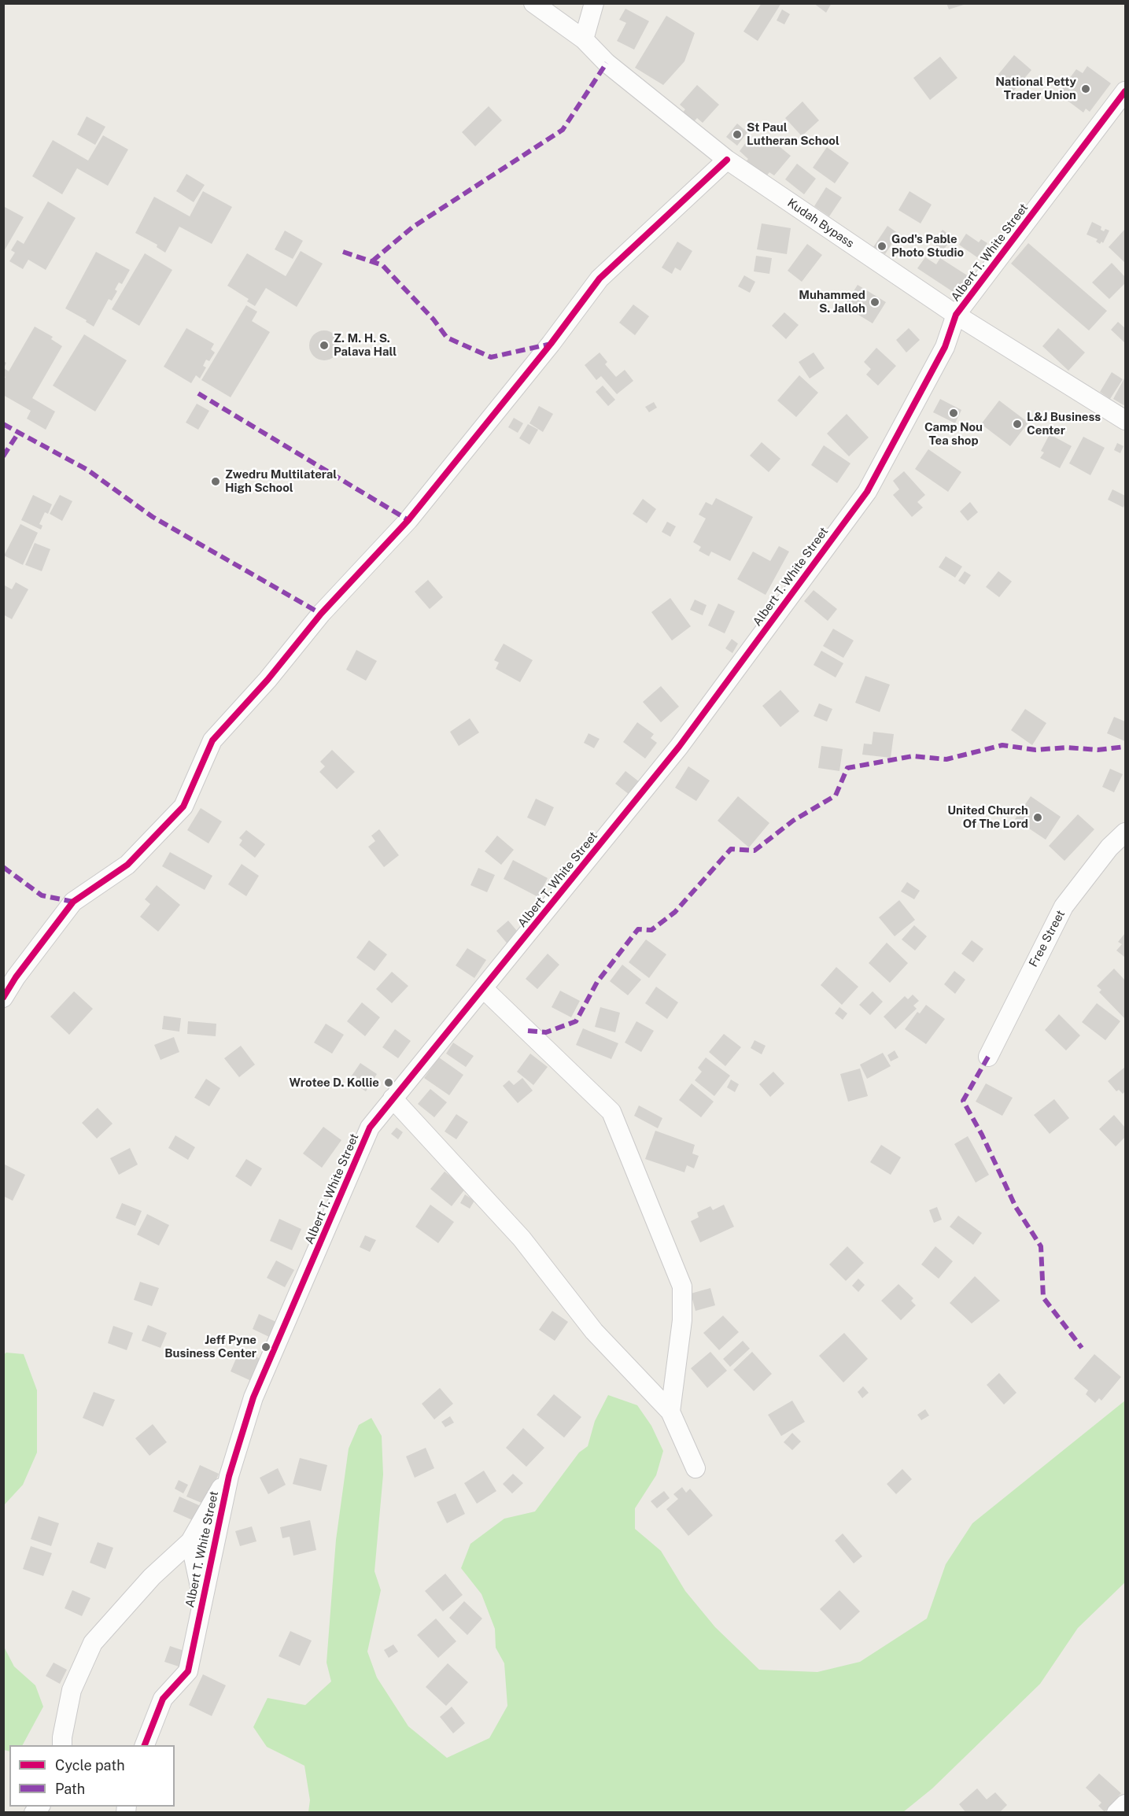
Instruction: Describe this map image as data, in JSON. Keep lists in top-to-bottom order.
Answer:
{
  "streets": {
    "street": ["Kudah Bypass", "Albert T. White Street", "Free Street"]
  },
  "crossings": [
    ["Kudah Bypass", "Albert T. White Street"]
  ],
  "places": [
    "National Petty Trader Union",
    "St Paul Lutheran School",
    "God's Pable Photo Studio",
    "Muhammed S. Jalloh",
    "Z. M. H. S. Palava Hall",
    "Camp Nou Tea shop",
    "L&J Business Center",
    "Zwedru Multilateral High School",
    "United Church Of The Lord",
    "Wrotee D. Kollie",
    "Jeff Pyne Business Center"
  ],
  "legend": ["Cycle path", "Path"]
}
